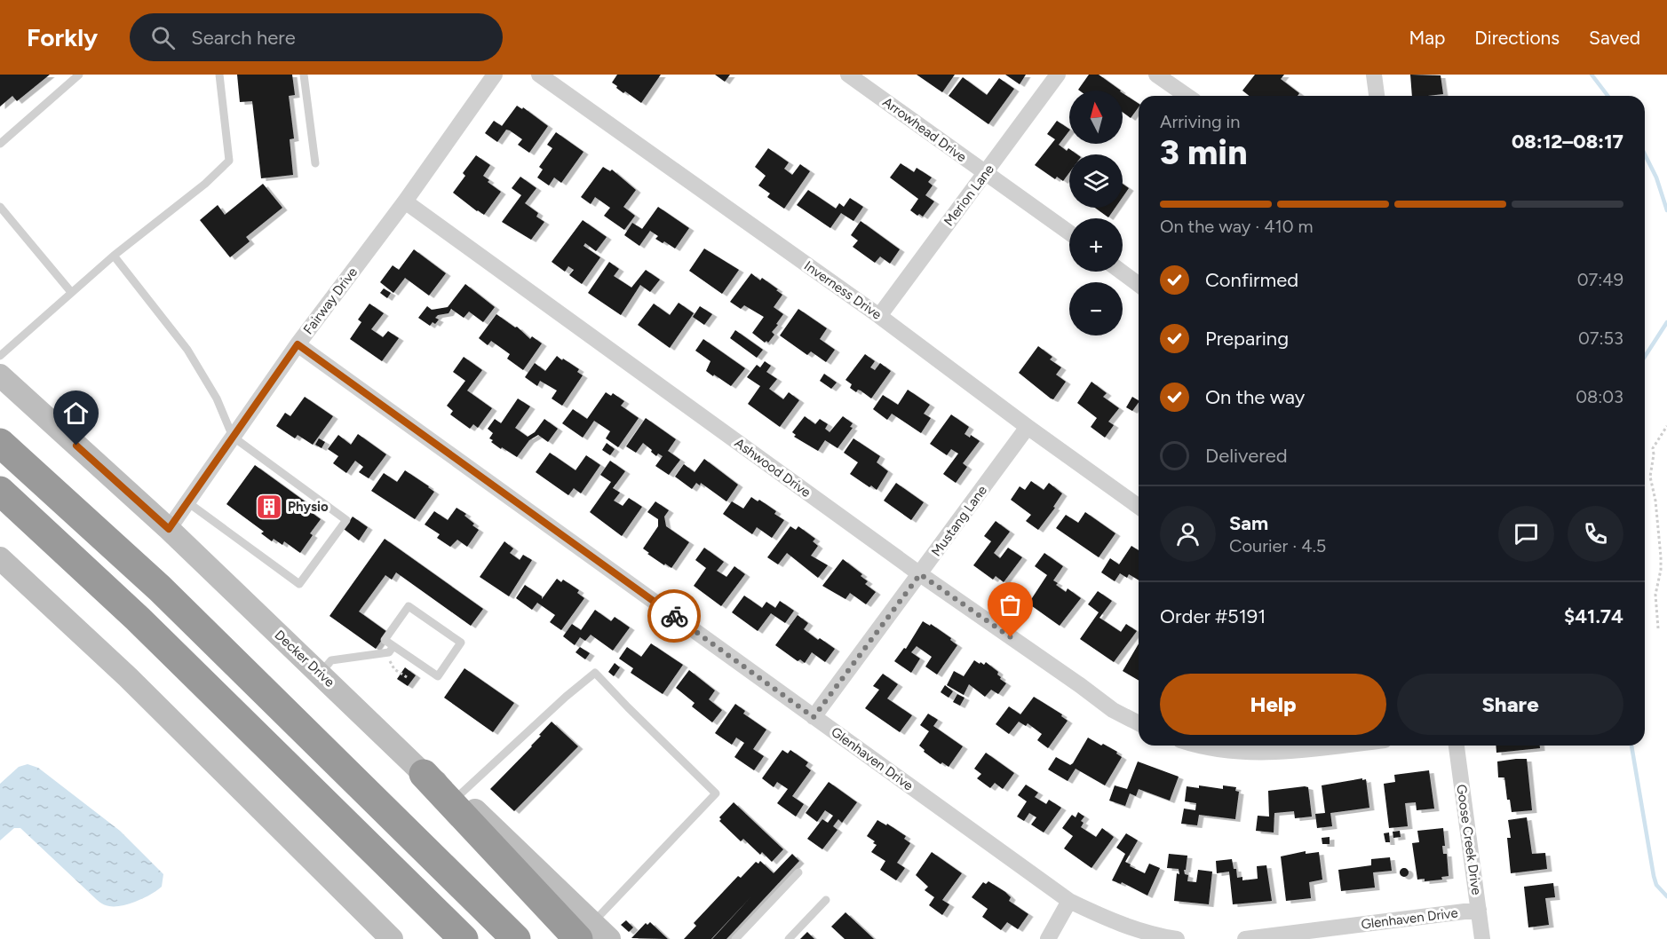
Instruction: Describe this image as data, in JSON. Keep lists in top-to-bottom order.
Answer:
{
  "streets": {
    "main road": ["Decker Drive"],
    "street": [
      "Arrowhead Drive",
      "Merion Lane",
      "Inverness Drive",
      "Fairway Drive",
      "Ashwood Drive",
      "Mustang Lane",
      "Glenhaven Drive",
      "Goose Creek Drive"
    ]
  },
  "crossings": [
    ["Arrowhead Drive", "Merion Lane"],
    ["Merion Lane", "Inverness Drive"],
    ["Inverness Drive", "Mustang Lane"],
    ["Fairway Drive", "Ashwood Drive"],
    ["Fairway Drive", "Decker Drive"],
    ["Fairway Drive", "Glenhaven Drive"],
    ["Ashwood Drive", "Mustang Lane"],
    ["Mustang Lane", "Glenhaven Drive"],
    ["Glenhaven Drive", "Goose Creek Drive"]
  ],
  "places": {
    "building": ["Physio"]
  },
  "north": "top",
  "page": {
    "header": "Forkly",
    "search": "Search here",
    "nav": ["Map", "Directions", "Saved"],
    "map_buttons": ["+", "−"],
    "heading": ["3 min", "Arriving in", "08:12–08:17"],
    "panel": [
      "Sam",
      "Courier · 4.5",
      "Order #5191",
      "$41.74"
    ],
    "bar": "On the way · 410 m",
    "list": [
      ["Confirmed", "07:49"],
      ["Preparing", "07:53"],
      ["On the way", "08:03"],
      "Delivered"
    ],
    "buttons": ["Help", "Share"]
  }
}
